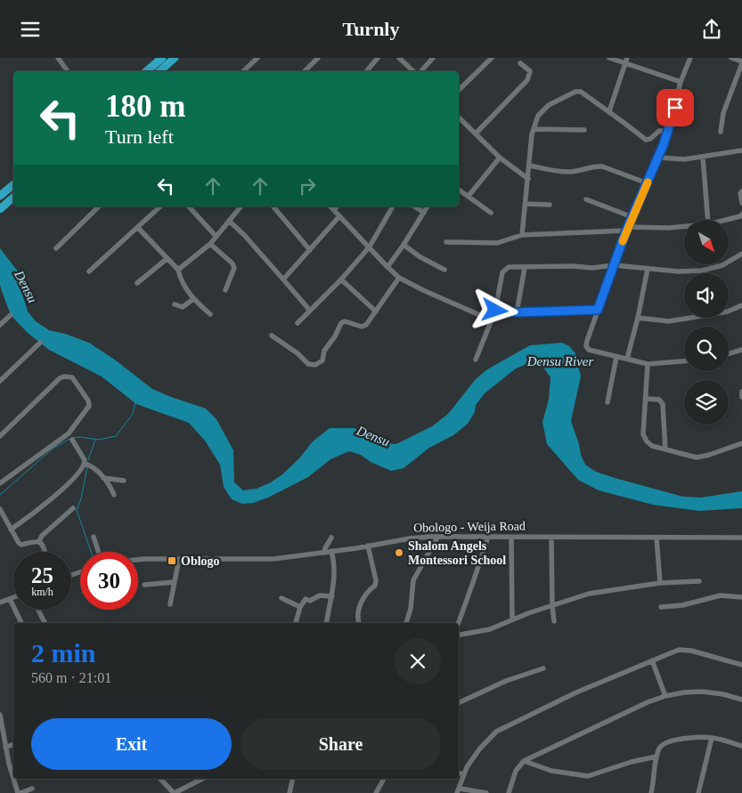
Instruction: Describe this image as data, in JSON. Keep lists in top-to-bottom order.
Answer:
{
  "streets": {
    "street": ["Obologo - Weija Road"]
  },
  "water": ["Densu", "Densu River"],
  "places": {
    "other": ["Shalom Angels Montessori School"],
    "transit": ["Oblogo"]
  },
  "north": "bottom right",
  "page": {
    "header": "Turnly",
    "turn": ["180 m", "Turn left"],
    "speed": "25 km/h",
    "limit": "30",
    "heading": ["2 min", "560 m · 21:01"],
    "buttons": ["Exit", "Share"]
  }
}
